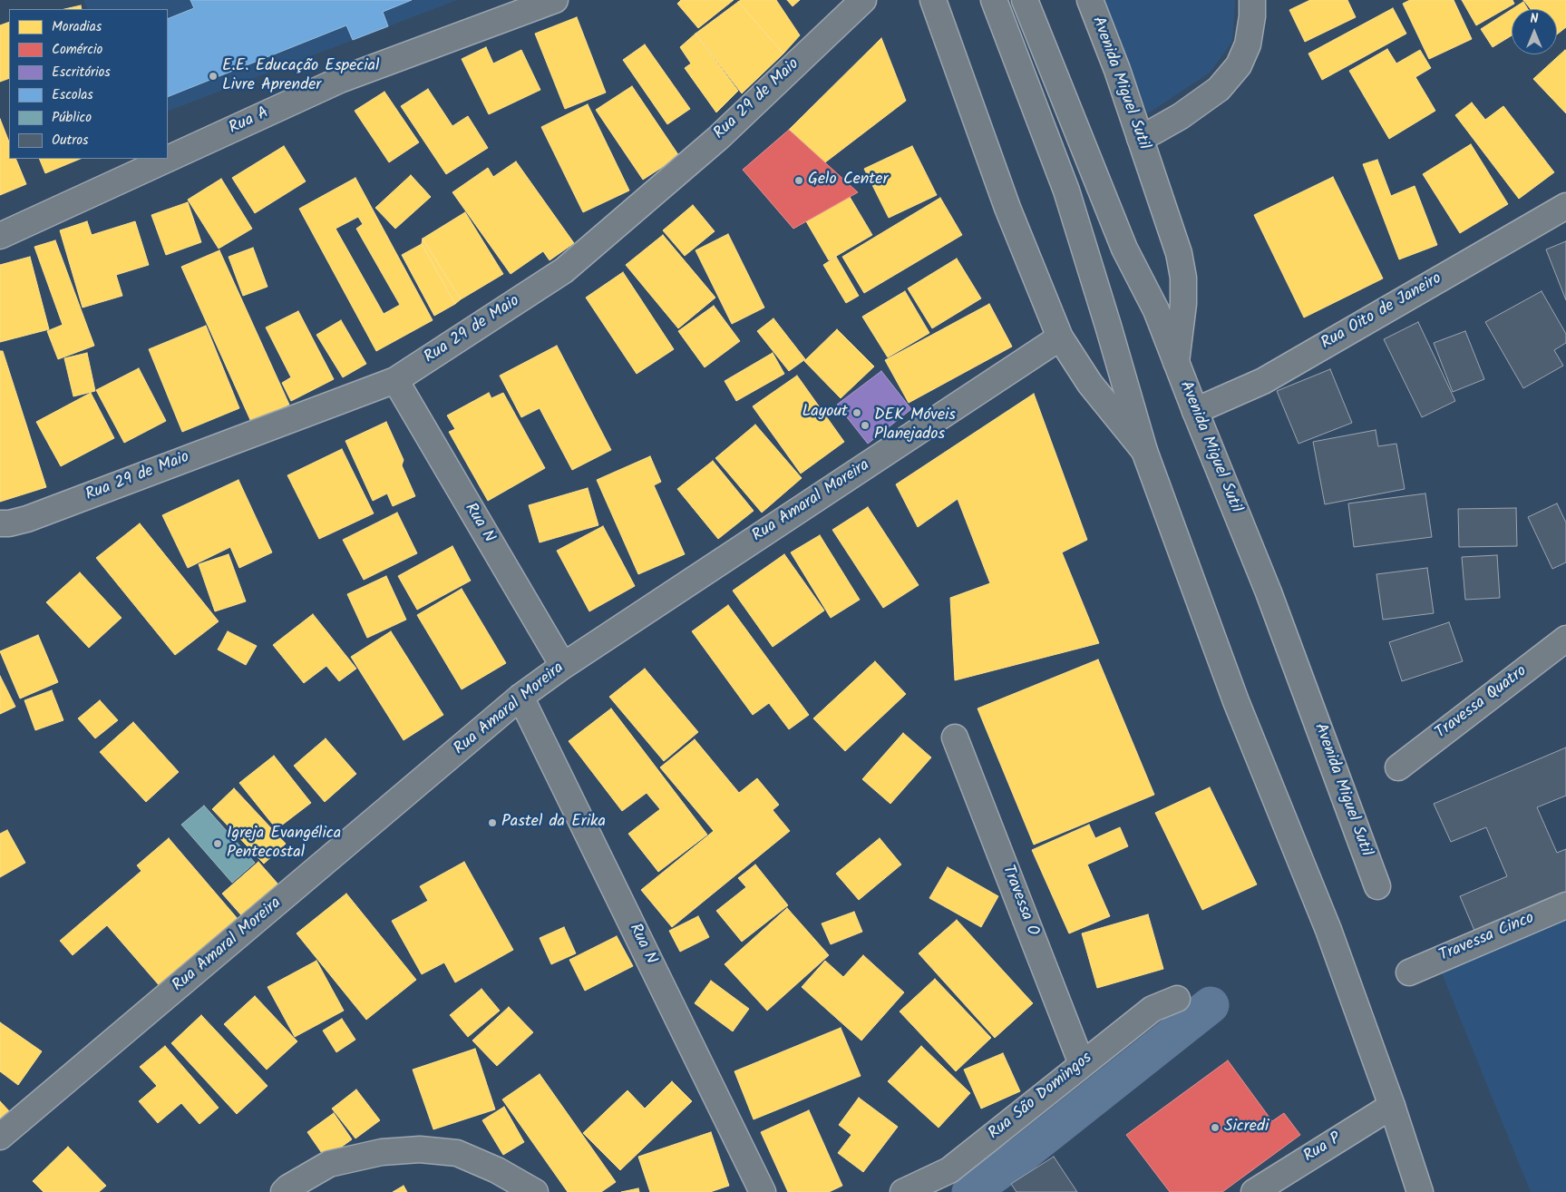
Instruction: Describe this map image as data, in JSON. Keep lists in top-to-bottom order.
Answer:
{
  "streets": {
    "main road": [
      "Avenida Miguel Sutil",
      "Rua 29 de Maio",
      "Rua A",
      "Rua Oito de Janeiro",
      "Rua Amaral Moreira",
      "Rua N",
      "Travessa Quatro",
      "Travessa O",
      "Travessa Cinco",
      "Rua São Domingos",
      "Rua P"
    ]
  },
  "crossings": [
    ["Avenida Miguel Sutil", "Rua Oito de Janeiro"],
    ["Rua 29 de Maio", "Rua N"],
    ["Rua Amaral Moreira", "Rua N"],
    ["Travessa O", "Rua São Domingos"]
  ],
  "places": [
    "E.E. Educação Especial Livre Aprender",
    "Gelo Center",
    "Layout",
    "DEK Móveis Planejados",
    "Pastel da Erika",
    "Igreja Evangélica Pentecostal",
    "Sicredi"
  ],
  "legend": [
    "Moradias",
    "Comércio",
    "Escritórios",
    "Escolas",
    "Público",
    "Outros"
  ],
  "north": "top"
}
